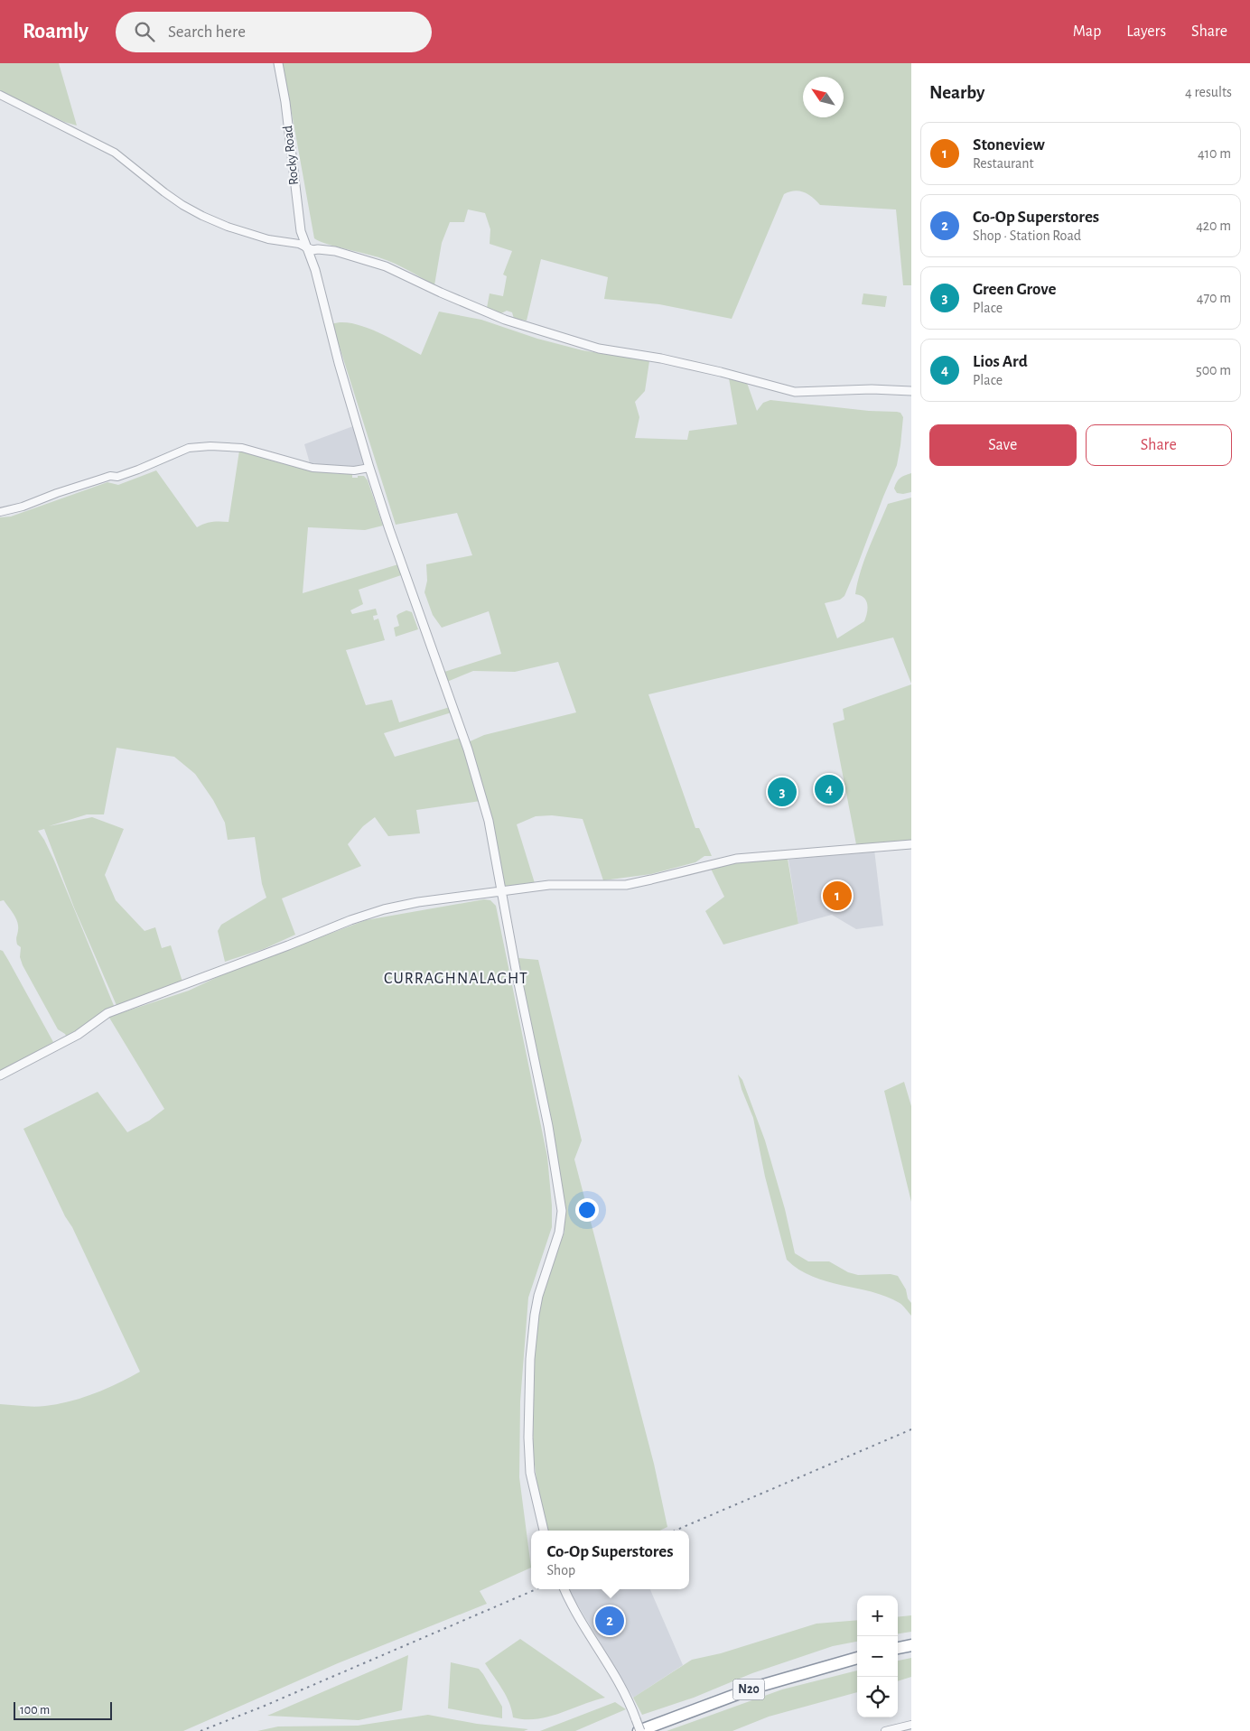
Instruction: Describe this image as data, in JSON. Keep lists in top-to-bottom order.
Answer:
{
  "streets": {
    "highway": ["N20"],
    "street": ["Rocky Road"]
  },
  "districts": ["CURRAGHNALAGHT"],
  "scale_bar": "100 m",
  "north": "top left",
  "page": {
    "header": "Roamly",
    "search": "Search here",
    "nav": ["Map", "Layers", "Share"],
    "heading": ["Nearby", "4 results"],
    "list": [
      {
        "mark": "1",
        "name": "Stoneview",
        "note": "Restaurant",
        "value": "410 m"
      },
      {
        "mark": "2",
        "name": "Co-Op Superstores",
        "note": "Shop · Station Road",
        "value": "420 m"
      },
      {
        "mark": "3",
        "name": "Green Grove",
        "note": "Place",
        "value": "470 m"
      },
      {
        "mark": "4",
        "name": "Lios Ard",
        "note": "Place",
        "value": "500 m"
      }
    ],
    "buttons": ["Save", "Share"],
    "pins": [
      "4",
      "3",
      "1",
      "2"
    ],
    "popup": ["Co-Op Superstores", "Shop"],
    "map_buttons": ["+", "−"],
    "scale": "100 m"
  }
}
